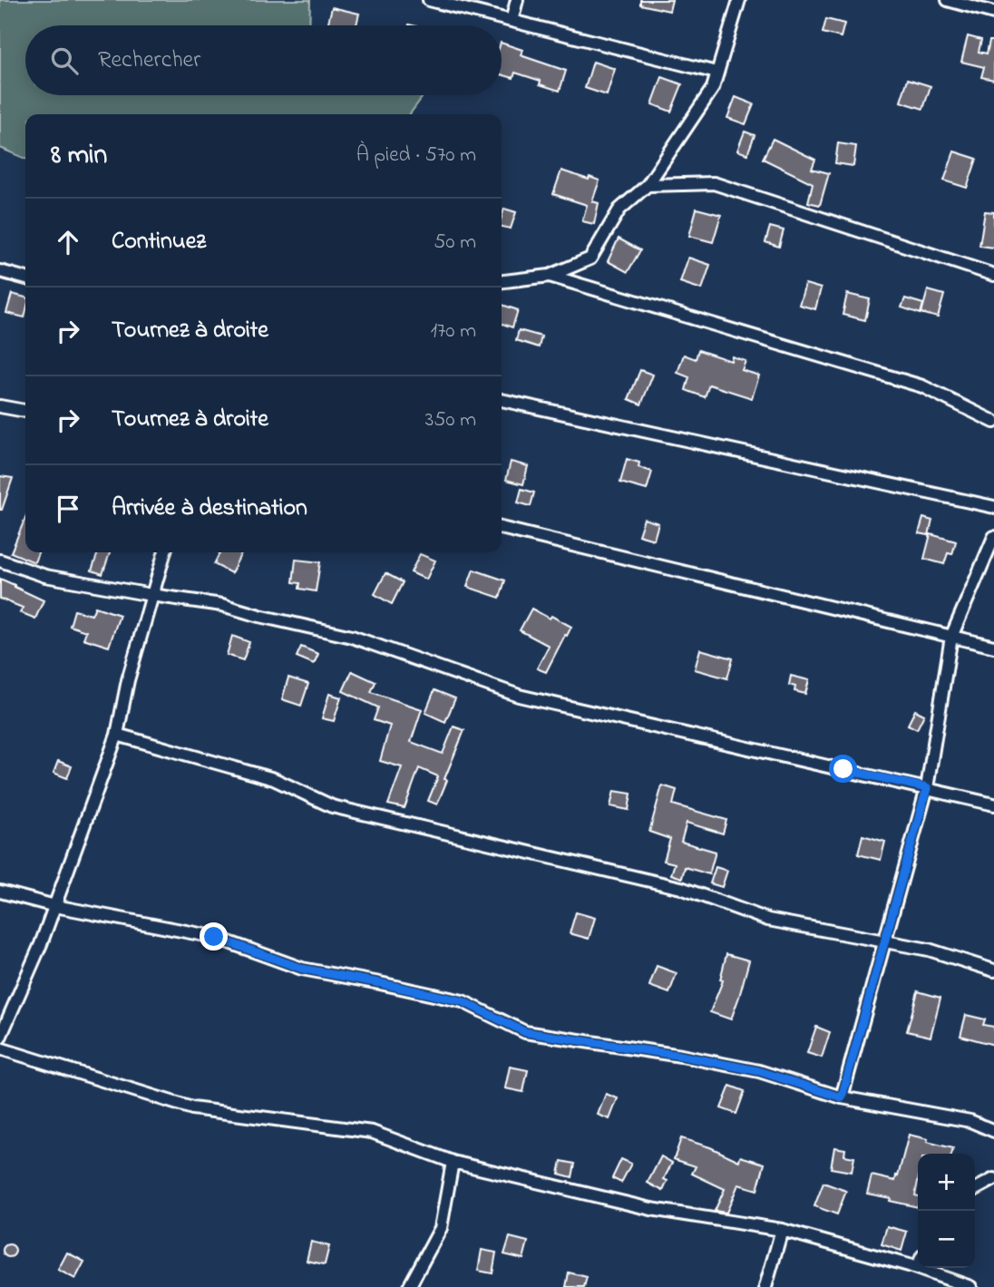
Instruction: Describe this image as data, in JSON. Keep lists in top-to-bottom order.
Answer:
{
  "page": {
    "search": "Rechercher",
    "heading": ["8 min", "À pied · 570 m"],
    "list": [
      ["Continuez", "50 m"],
      ["Tournez à droite", "170 m"],
      ["Tournez à droite", "350 m"],
      "Arrivée à destination"
    ],
    "map_buttons": ["+", "−"]
  }
}
